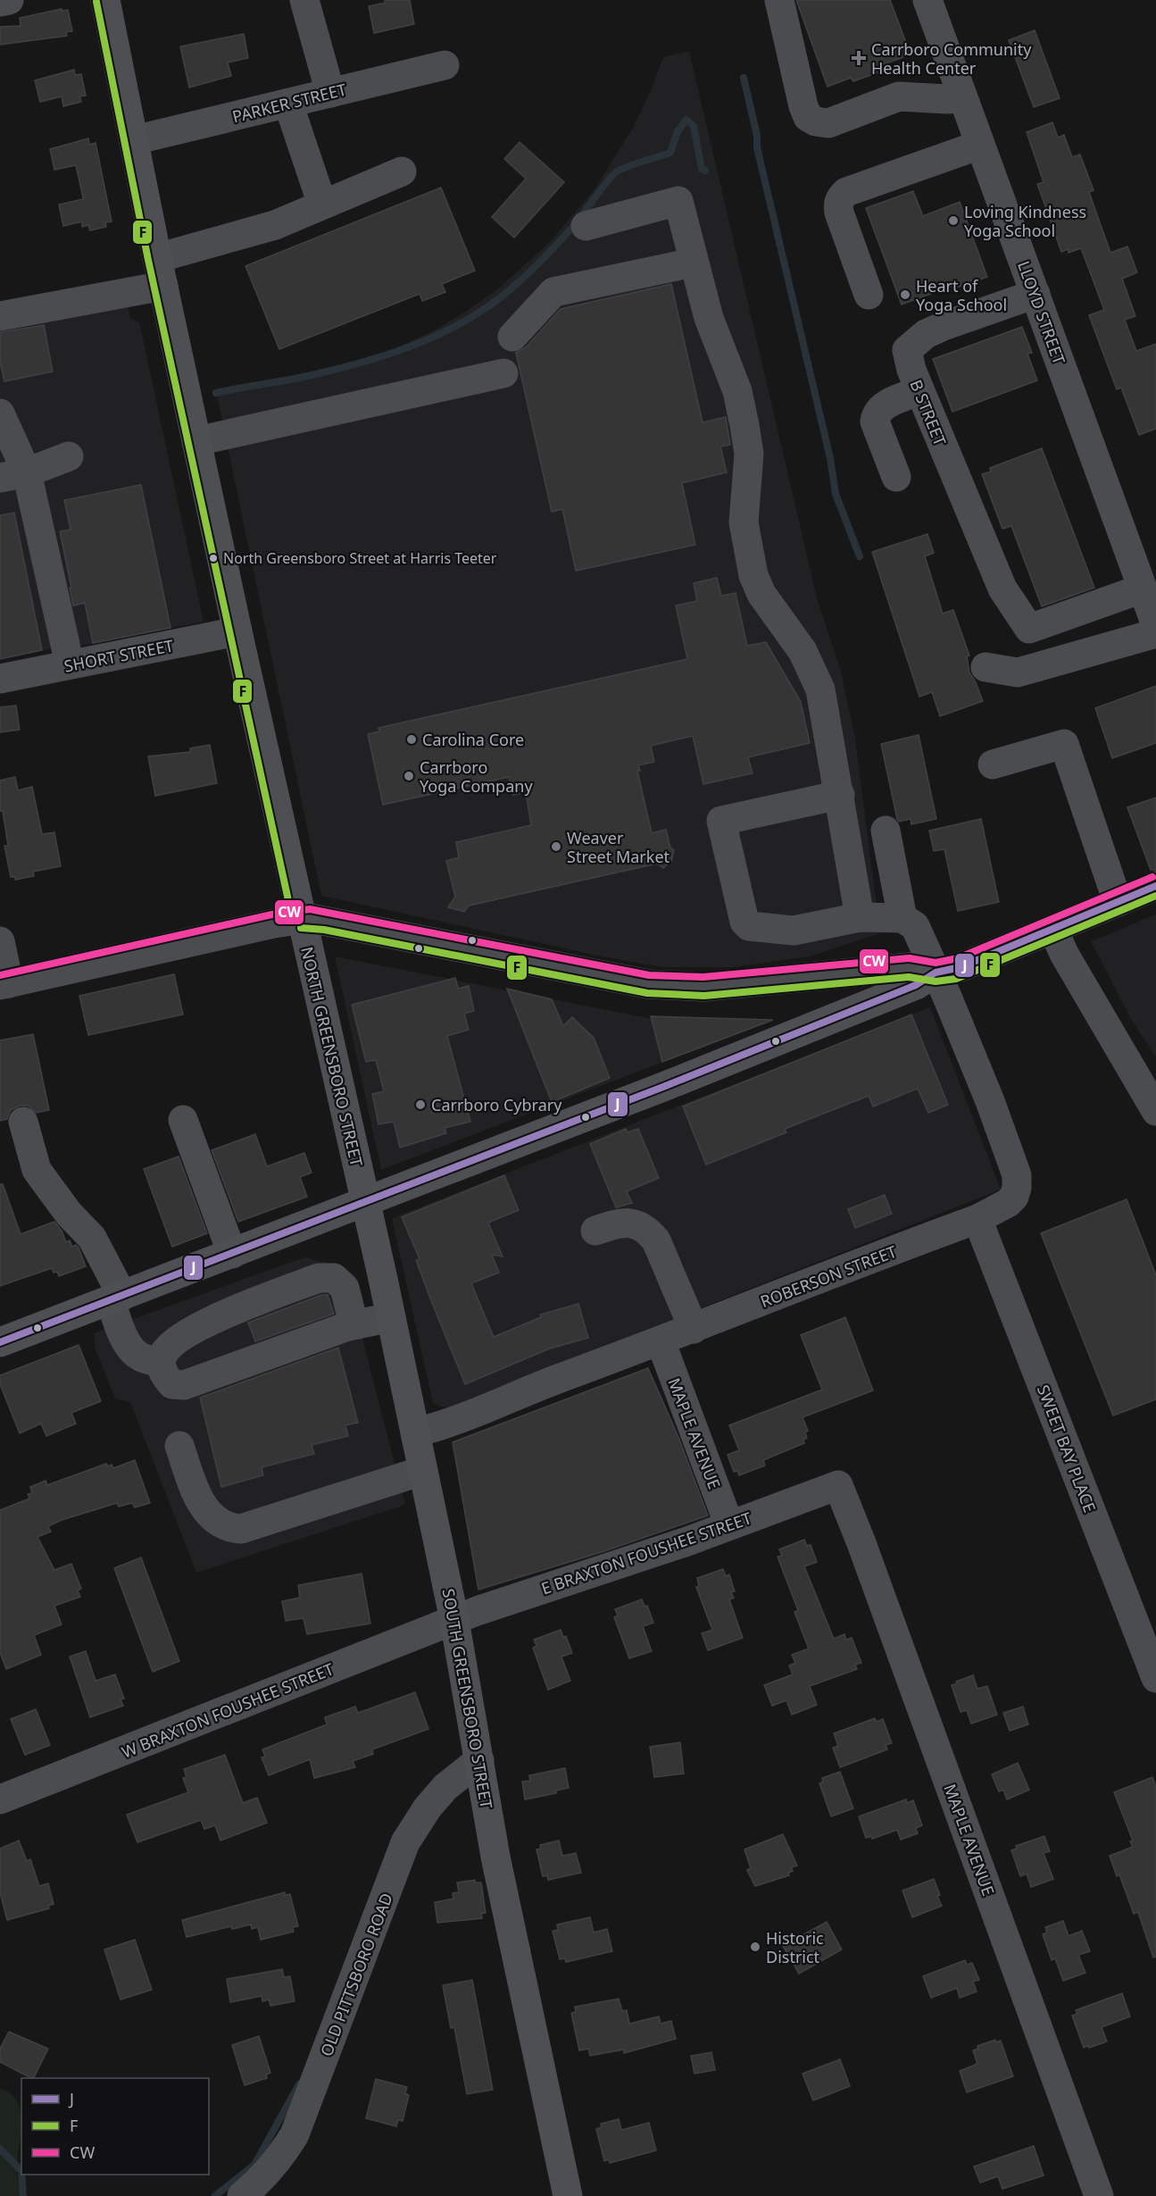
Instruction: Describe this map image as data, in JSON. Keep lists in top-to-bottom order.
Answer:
{
  "streets": {
    "main road": ["NORTH GREENSBORO STREET", "SOUTH GREENSBORO STREET"],
    "street": [
      "PARKER STREET",
      "LLOYD STREET",
      "B STREET",
      "SHORT STREET",
      "ROBERSON STREET",
      "MAPLE AVENUE",
      "SWEET BAY PLACE",
      "E BRAXTON FOUSHEE STREET",
      "W BRAXTON FOUSHEE STREET",
      "OLD PITTSBORO ROAD"
    ]
  },
  "crossings": [
    ["PARKER STREET", "NORTH GREENSBORO STREET"],
    ["LLOYD STREET", "B STREET"],
    ["SHORT STREET", "NORTH GREENSBORO STREET"],
    ["NORTH GREENSBORO STREET", "SOUTH GREENSBORO STREET"],
    ["ROBERSON STREET", "MAPLE AVENUE"],
    ["ROBERSON STREET", "SWEET BAY PLACE"],
    ["ROBERSON STREET", "SOUTH GREENSBORO STREET"],
    ["MAPLE AVENUE", "E BRAXTON FOUSHEE STREET"],
    ["E BRAXTON FOUSHEE STREET", "SOUTH GREENSBORO STREET"],
    ["E BRAXTON FOUSHEE STREET", "W BRAXTON FOUSHEE STREET"],
    ["SOUTH GREENSBORO STREET", "W BRAXTON FOUSHEE STREET"],
    ["SOUTH GREENSBORO STREET", "OLD PITTSBORO ROAD"]
  ],
  "places": {
    "health": ["Carrboro Community Health Center"],
    "other": [
      "Loving Kindness Yoga School",
      "Heart of Yoga School",
      "North Greensboro Street at Harris Teeter",
      "Carolina Core",
      "Carrboro Yoga Company",
      "Weaver Street Market",
      "Carrboro Cybrary",
      "Historic District"
    ]
  },
  "lines": ["transit line F", "transit line CW", "transit line J"],
  "legend": ["J", "F", "CW"]
}
